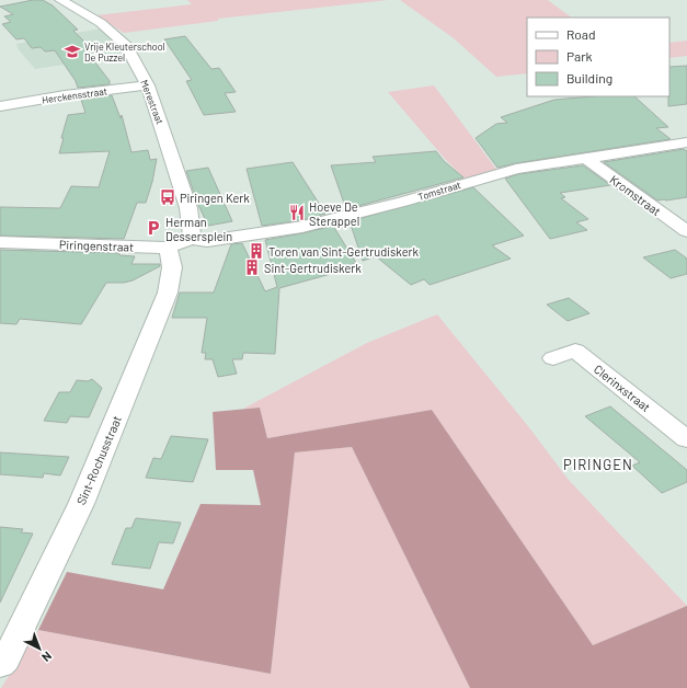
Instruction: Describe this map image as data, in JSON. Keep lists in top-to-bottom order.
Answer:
{
  "streets": {
    "street": [
      "Herckensstraat",
      "Merestraat",
      "Tomstraat",
      "Kromstraat",
      "Piringenstraat",
      "Clerinxstraat",
      "Sint-Rochusstraat"
    ]
  },
  "crossings": [
    ["Herckensstraat", "Merestraat"],
    ["Merestraat", "Tomstraat"],
    ["Merestraat", "Piringenstraat"],
    ["Tomstraat", "Kromstraat"],
    ["Tomstraat", "Piringenstraat"],
    ["Piringenstraat", "Sint-Rochusstraat"]
  ],
  "districts": ["PIRINGEN"],
  "places": {
    "school or university": ["Vrije Kleuterschool De Puzzel"],
    "bus stop": ["Piringen Kerk"],
    "restaurant": ["Hoeve De Sterappel"],
    "parking": ["Herman Dessersplein"],
    "building": ["Toren van Sint-Gertrudiskerk", "Sint-Gertrudiskerk"]
  },
  "legend": ["Road", "Park", "Building"],
  "north": "bottom right"
}
